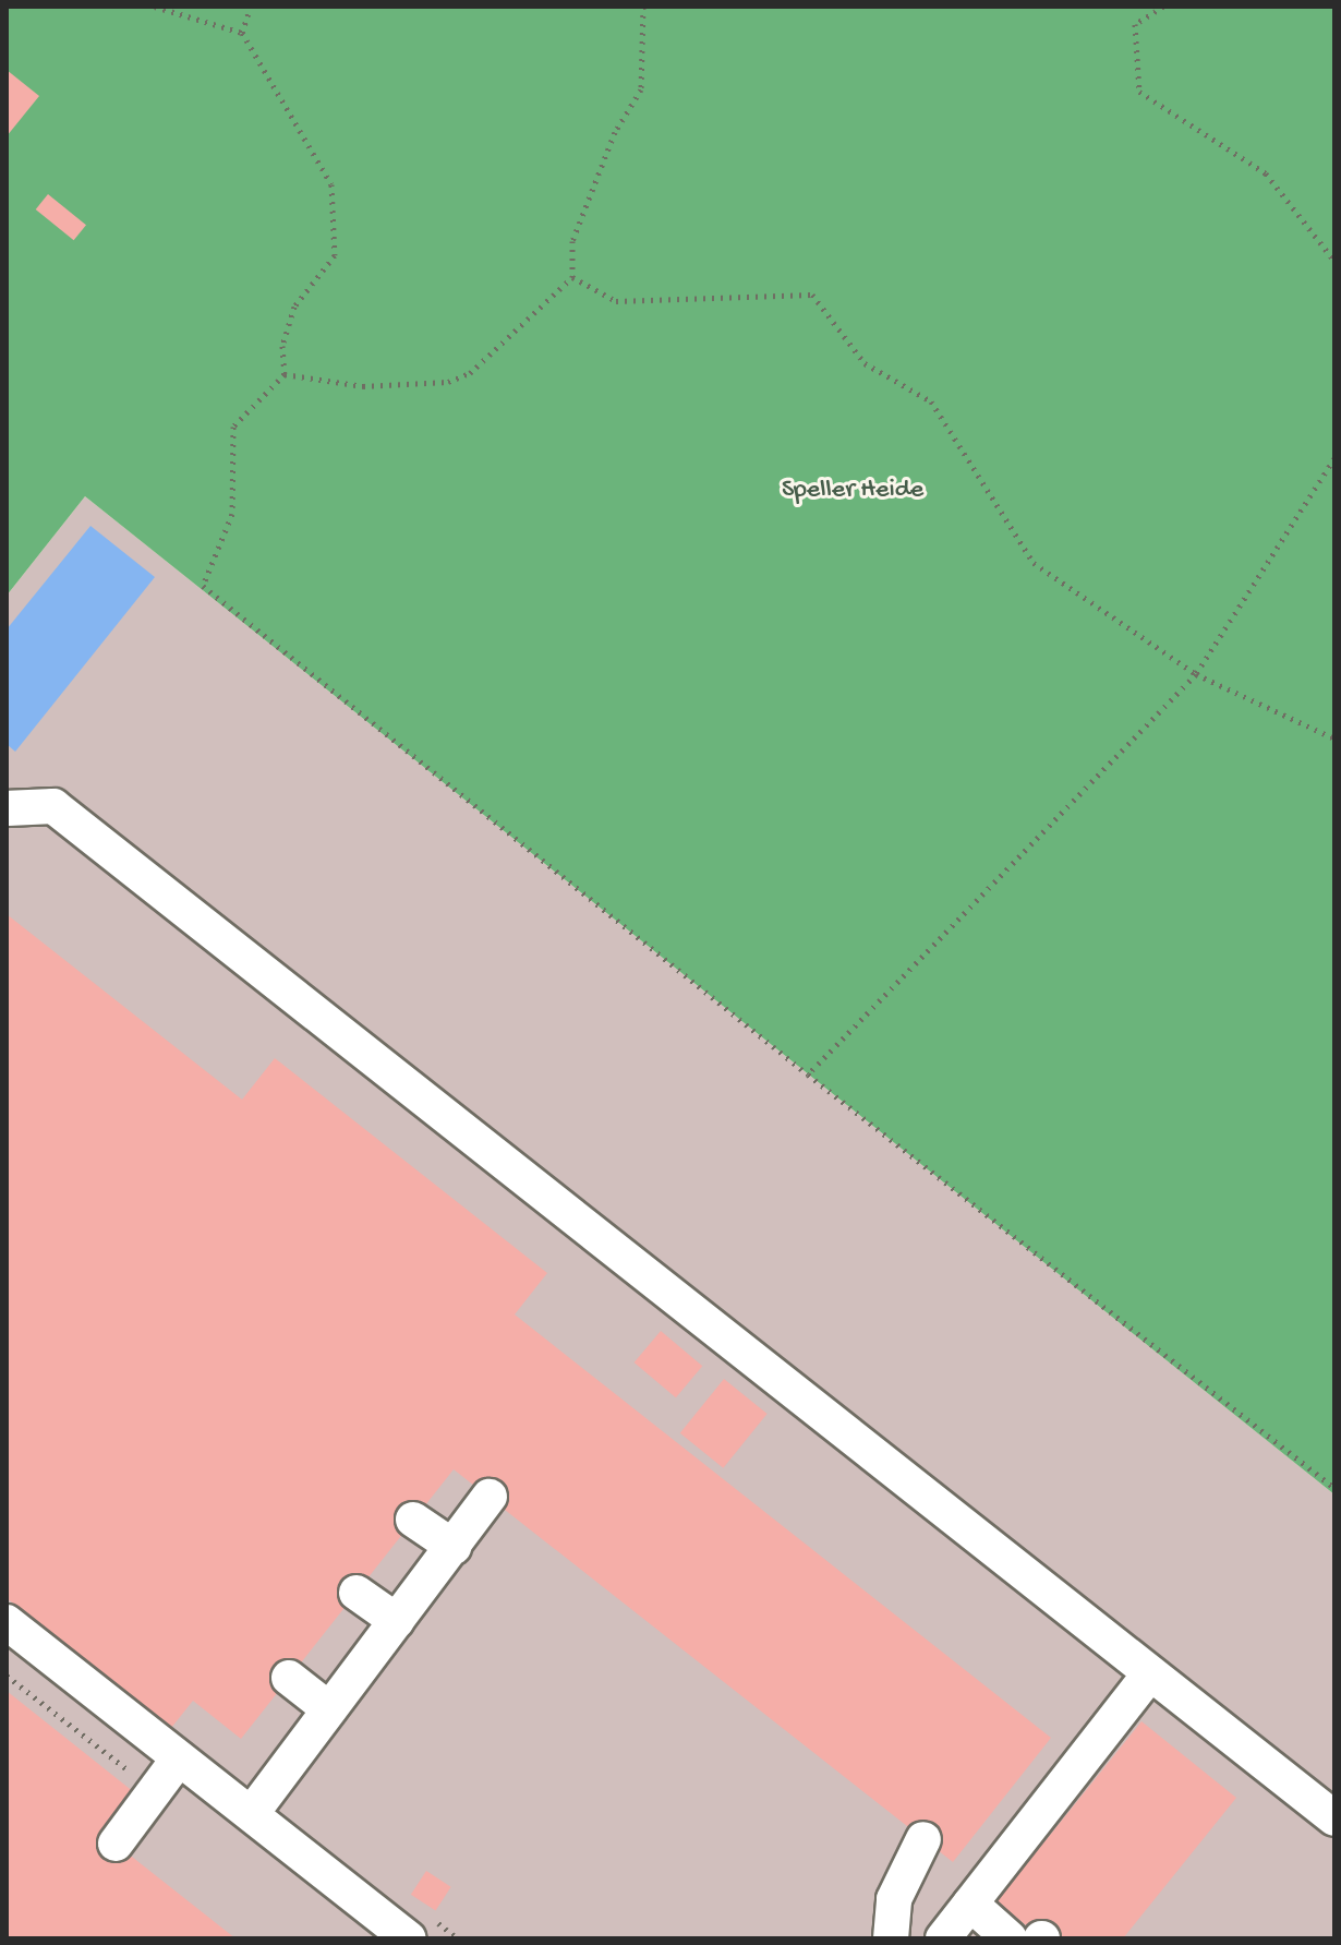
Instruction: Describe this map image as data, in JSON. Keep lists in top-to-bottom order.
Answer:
{
  "parks": ["Speller Heide"]
}
